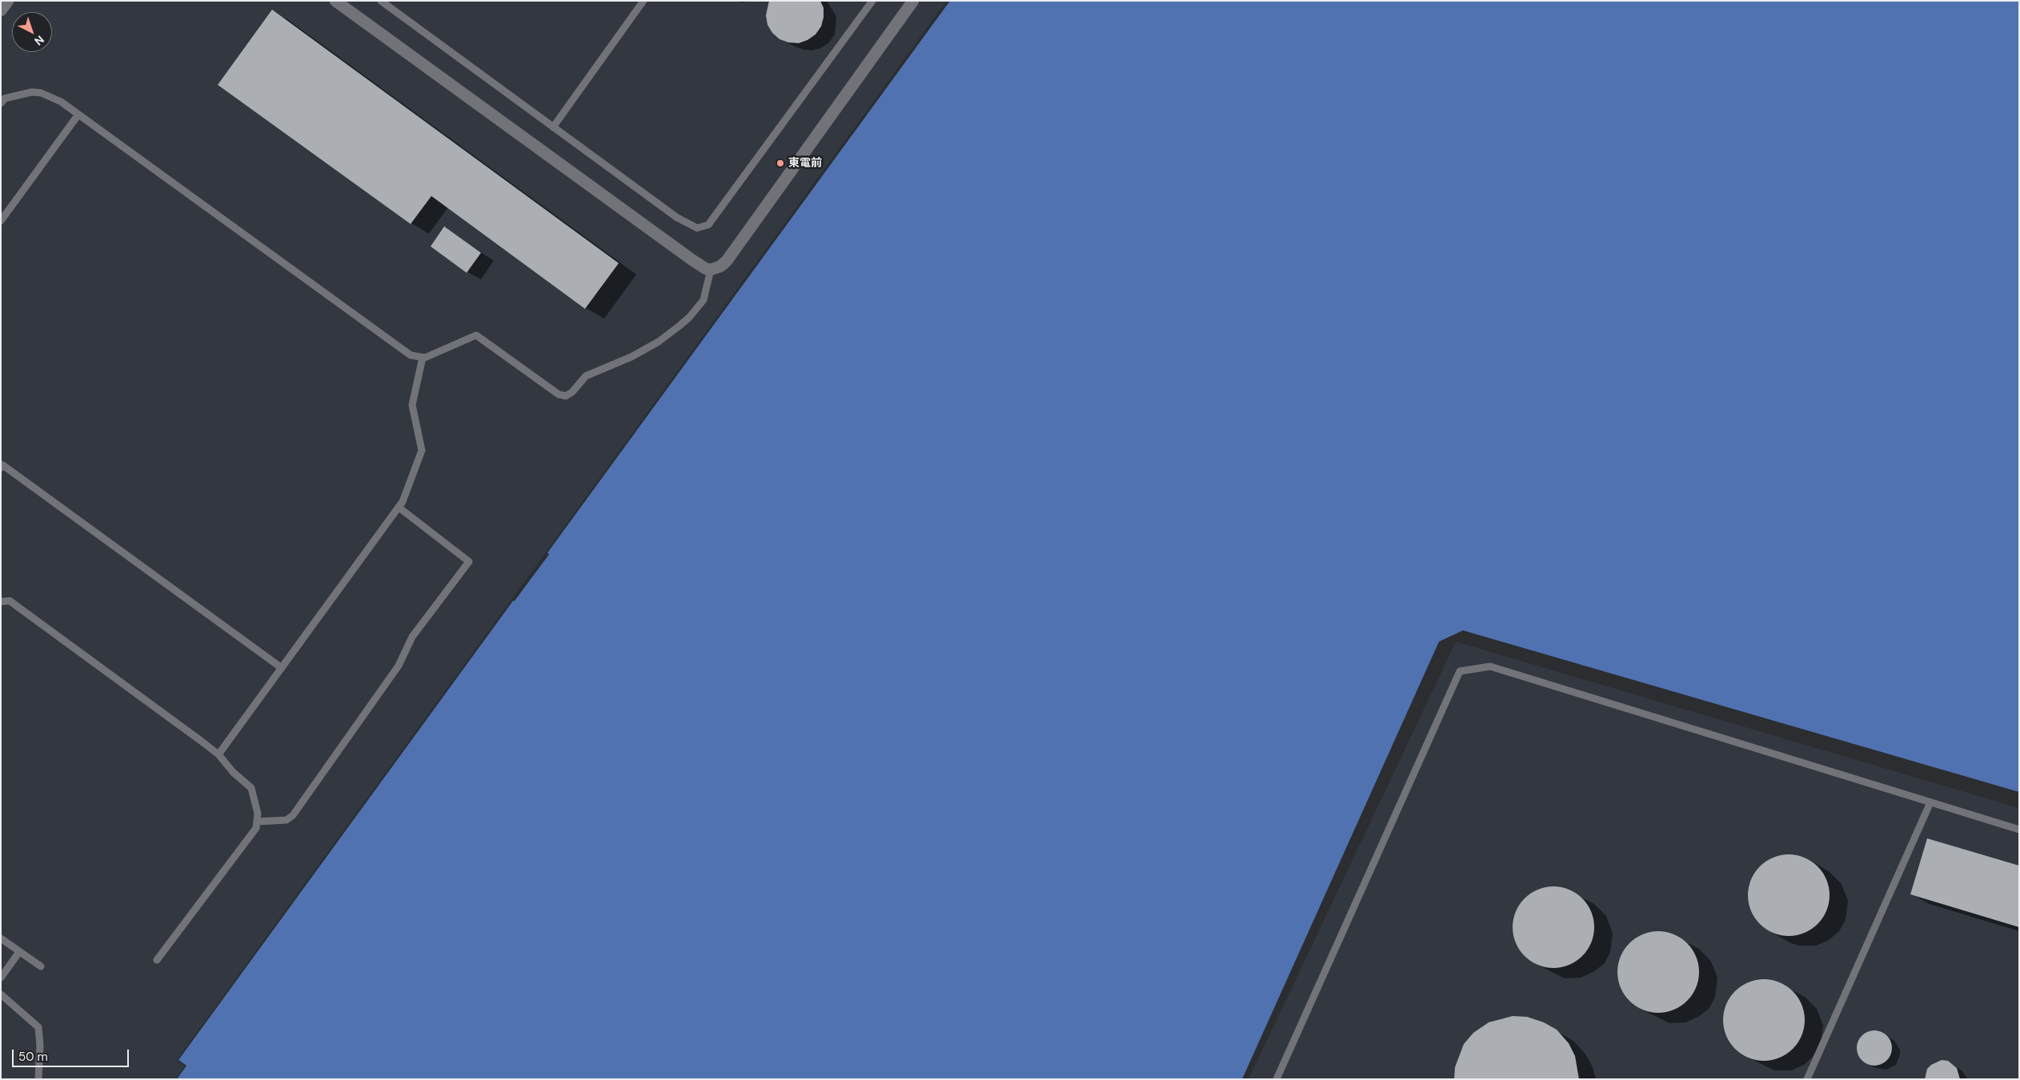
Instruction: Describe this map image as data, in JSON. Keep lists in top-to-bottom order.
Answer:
{
  "places": ["東電前"],
  "scale_bar": "50 m",
  "north": "bottom right"
}
